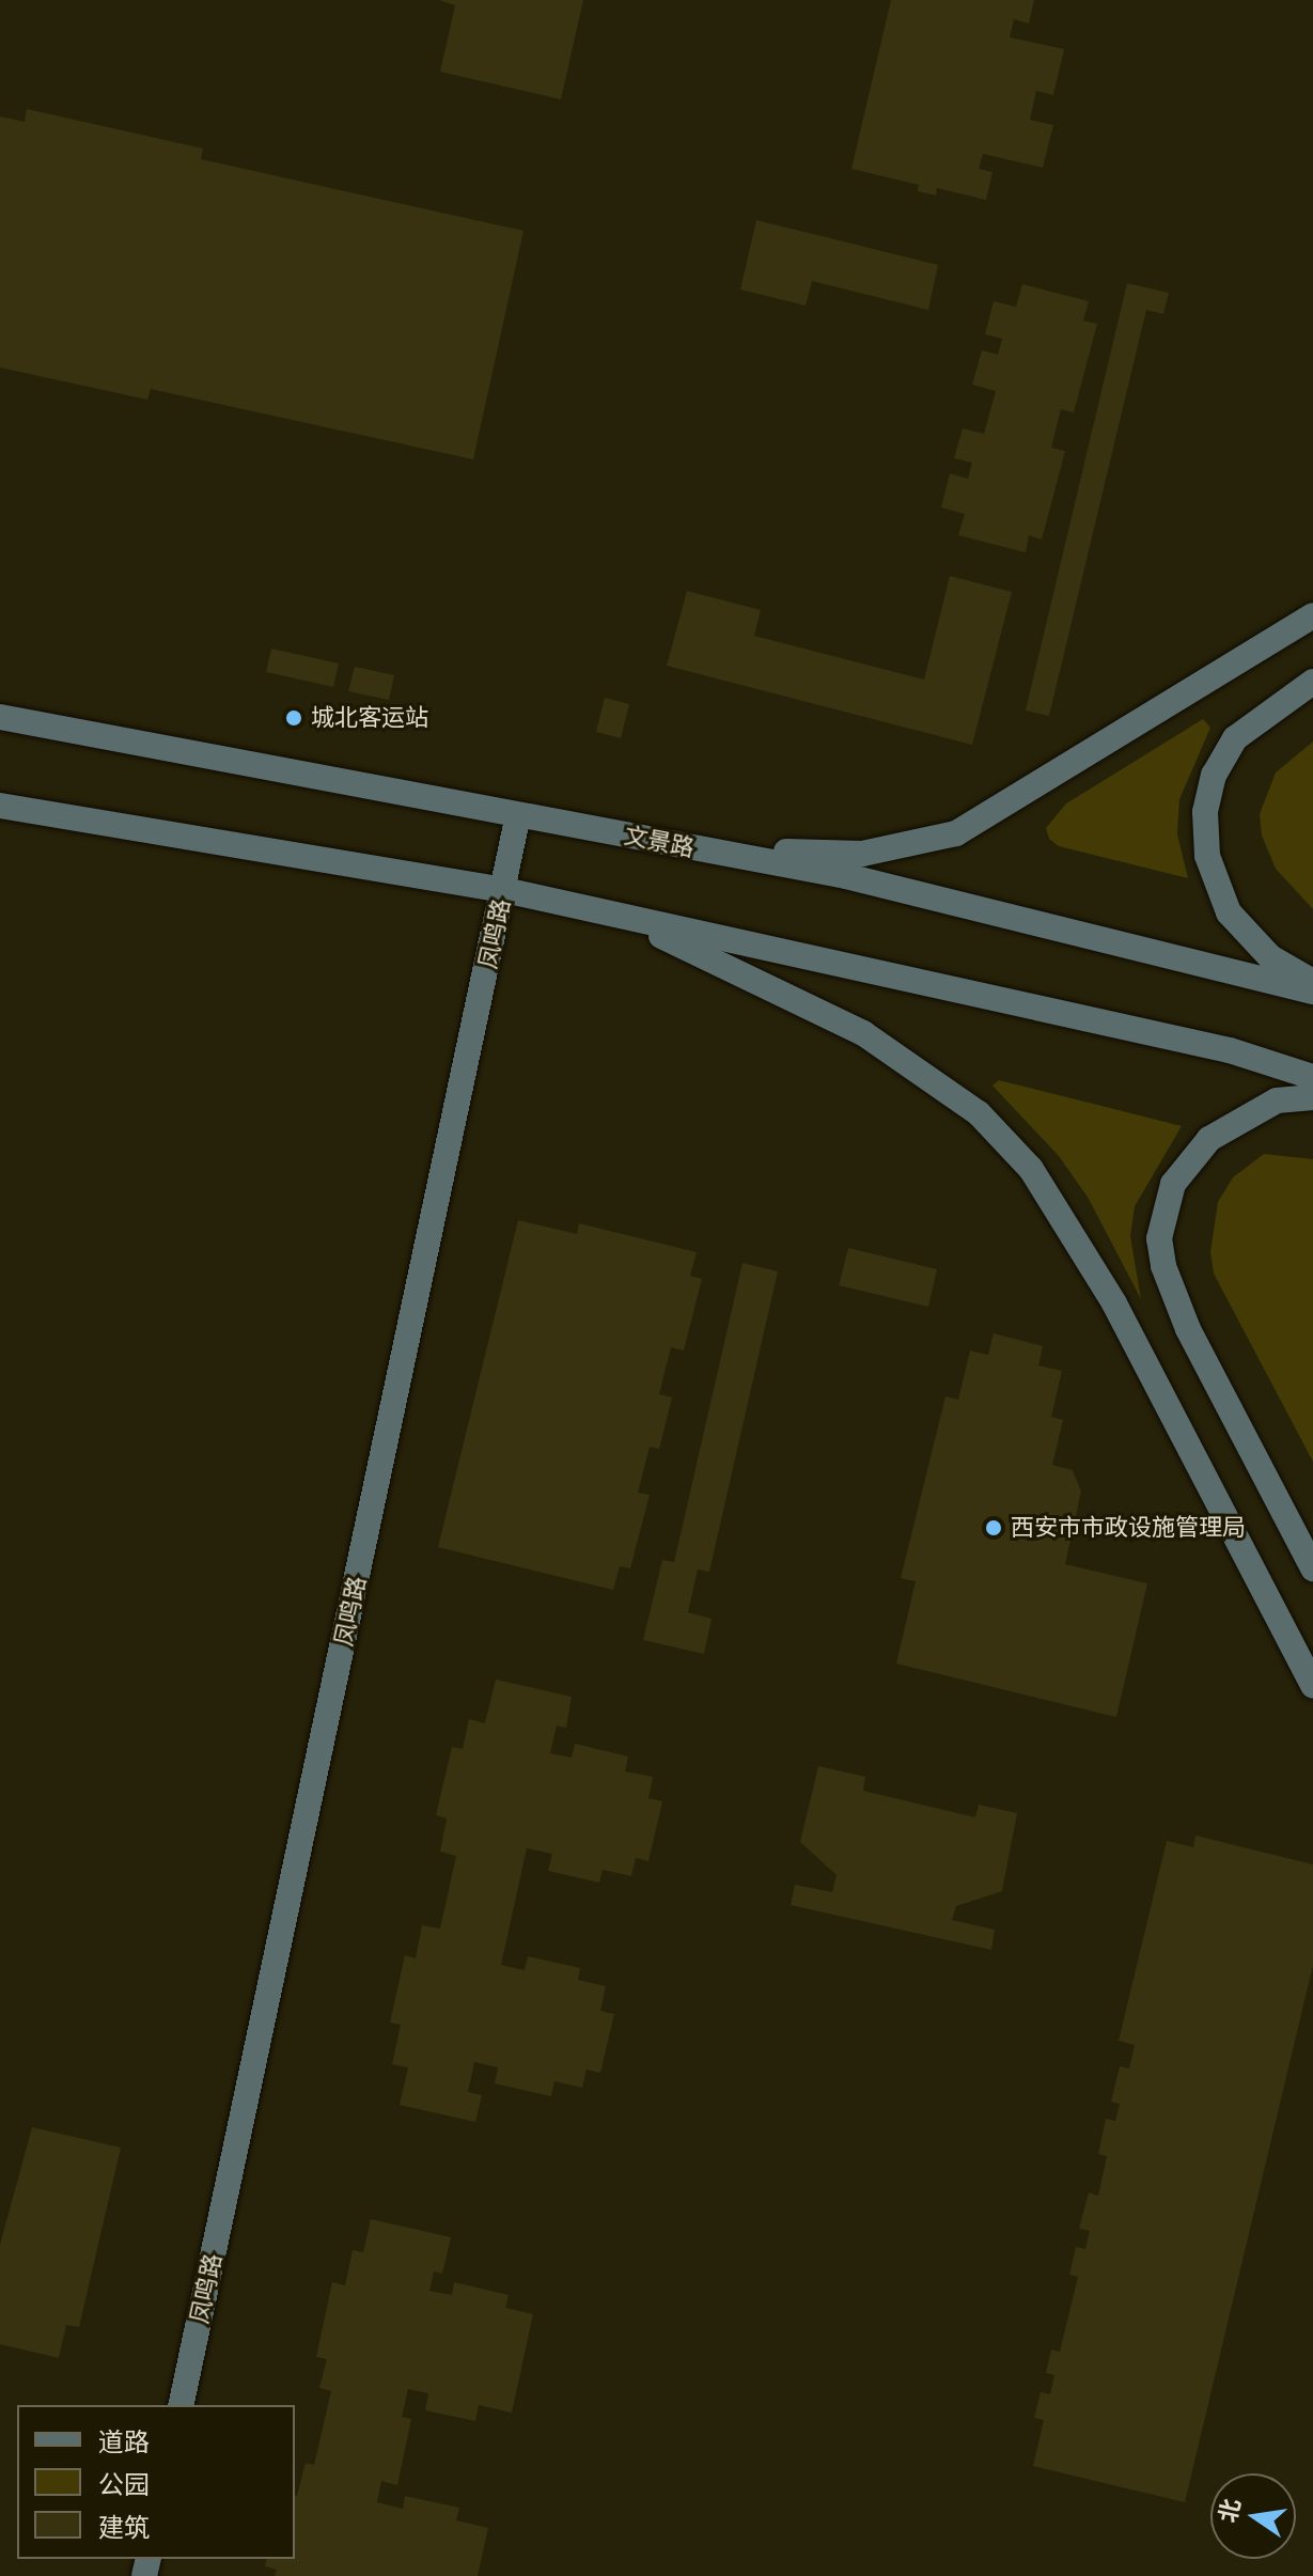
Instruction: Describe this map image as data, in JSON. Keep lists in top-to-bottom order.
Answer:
{
  "streets": {
    "main road": ["文景路", "凤鸣路"]
  },
  "crossings": [
    ["文景路", "凤鸣路"]
  ],
  "places": ["城北客运站", "西安市市政设施管理局"],
  "legend": ["道路", "公园", "建筑"],
  "north": "left"
}
